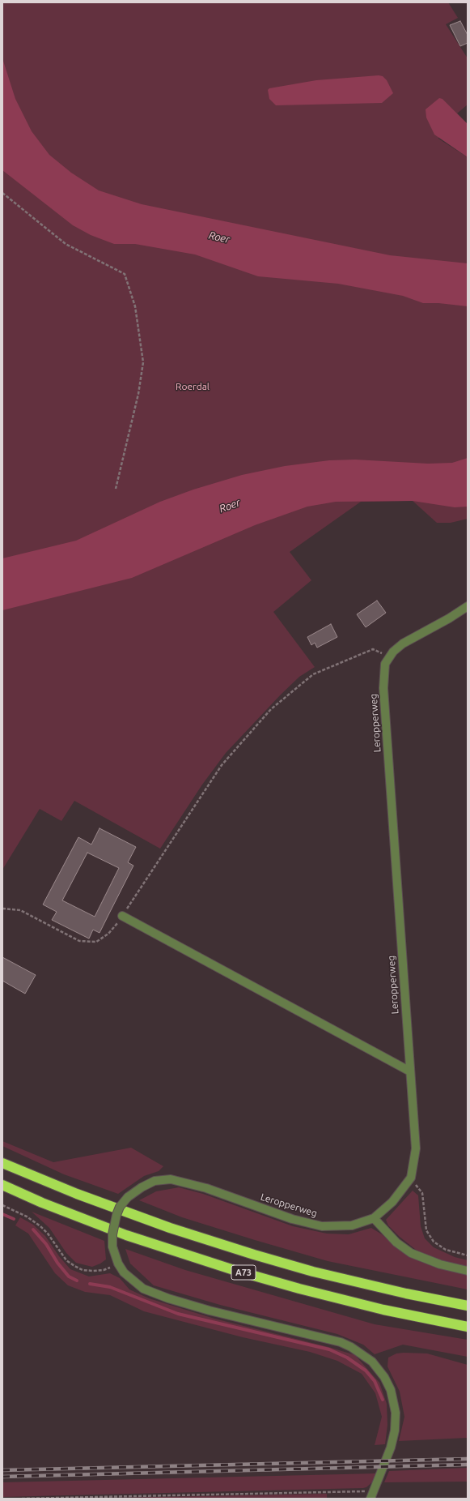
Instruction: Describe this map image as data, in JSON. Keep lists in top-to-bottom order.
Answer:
{
  "streets": {
    "highway": ["A73"],
    "street": ["Leropperweg"]
  },
  "water": ["Roer"],
  "parks": ["Roerdal"]
}
